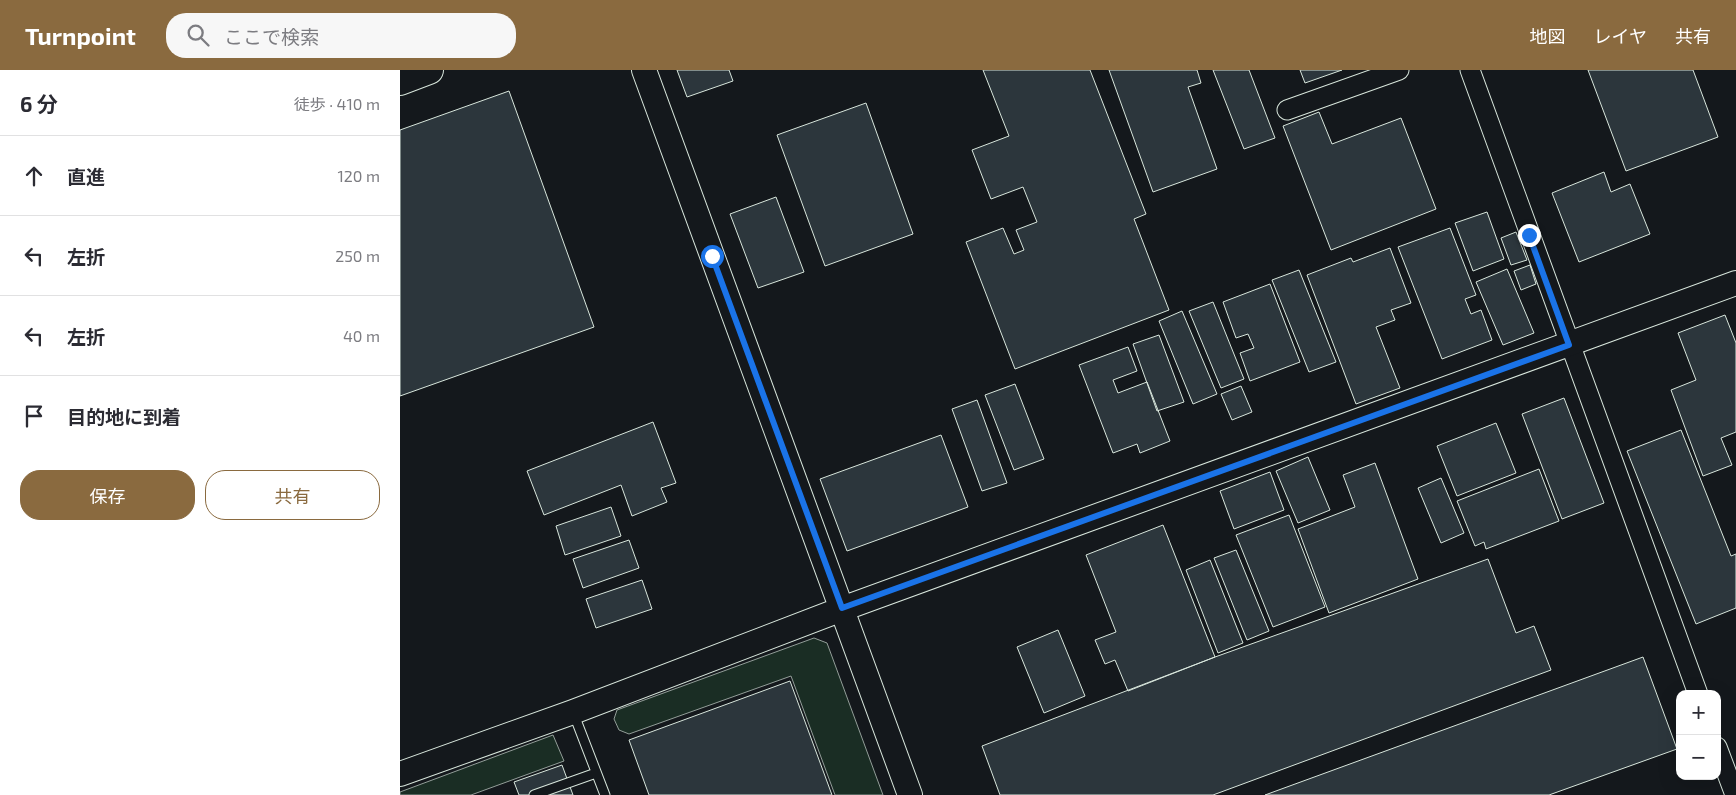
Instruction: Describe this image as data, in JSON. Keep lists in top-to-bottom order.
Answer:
{
  "page": {
    "header": "Turnpoint",
    "search": "ここで検索",
    "nav": ["地図", "レイヤ", "共有"],
    "heading": ["6 分", "徒歩 · 410 m"],
    "list": [
      ["直進", "120 m"],
      ["左折", "250 m"],
      ["左折", "40 m"],
      "目的地に到着"
    ],
    "buttons": ["保存", "共有"],
    "map_buttons": ["+", "−"]
  }
}
